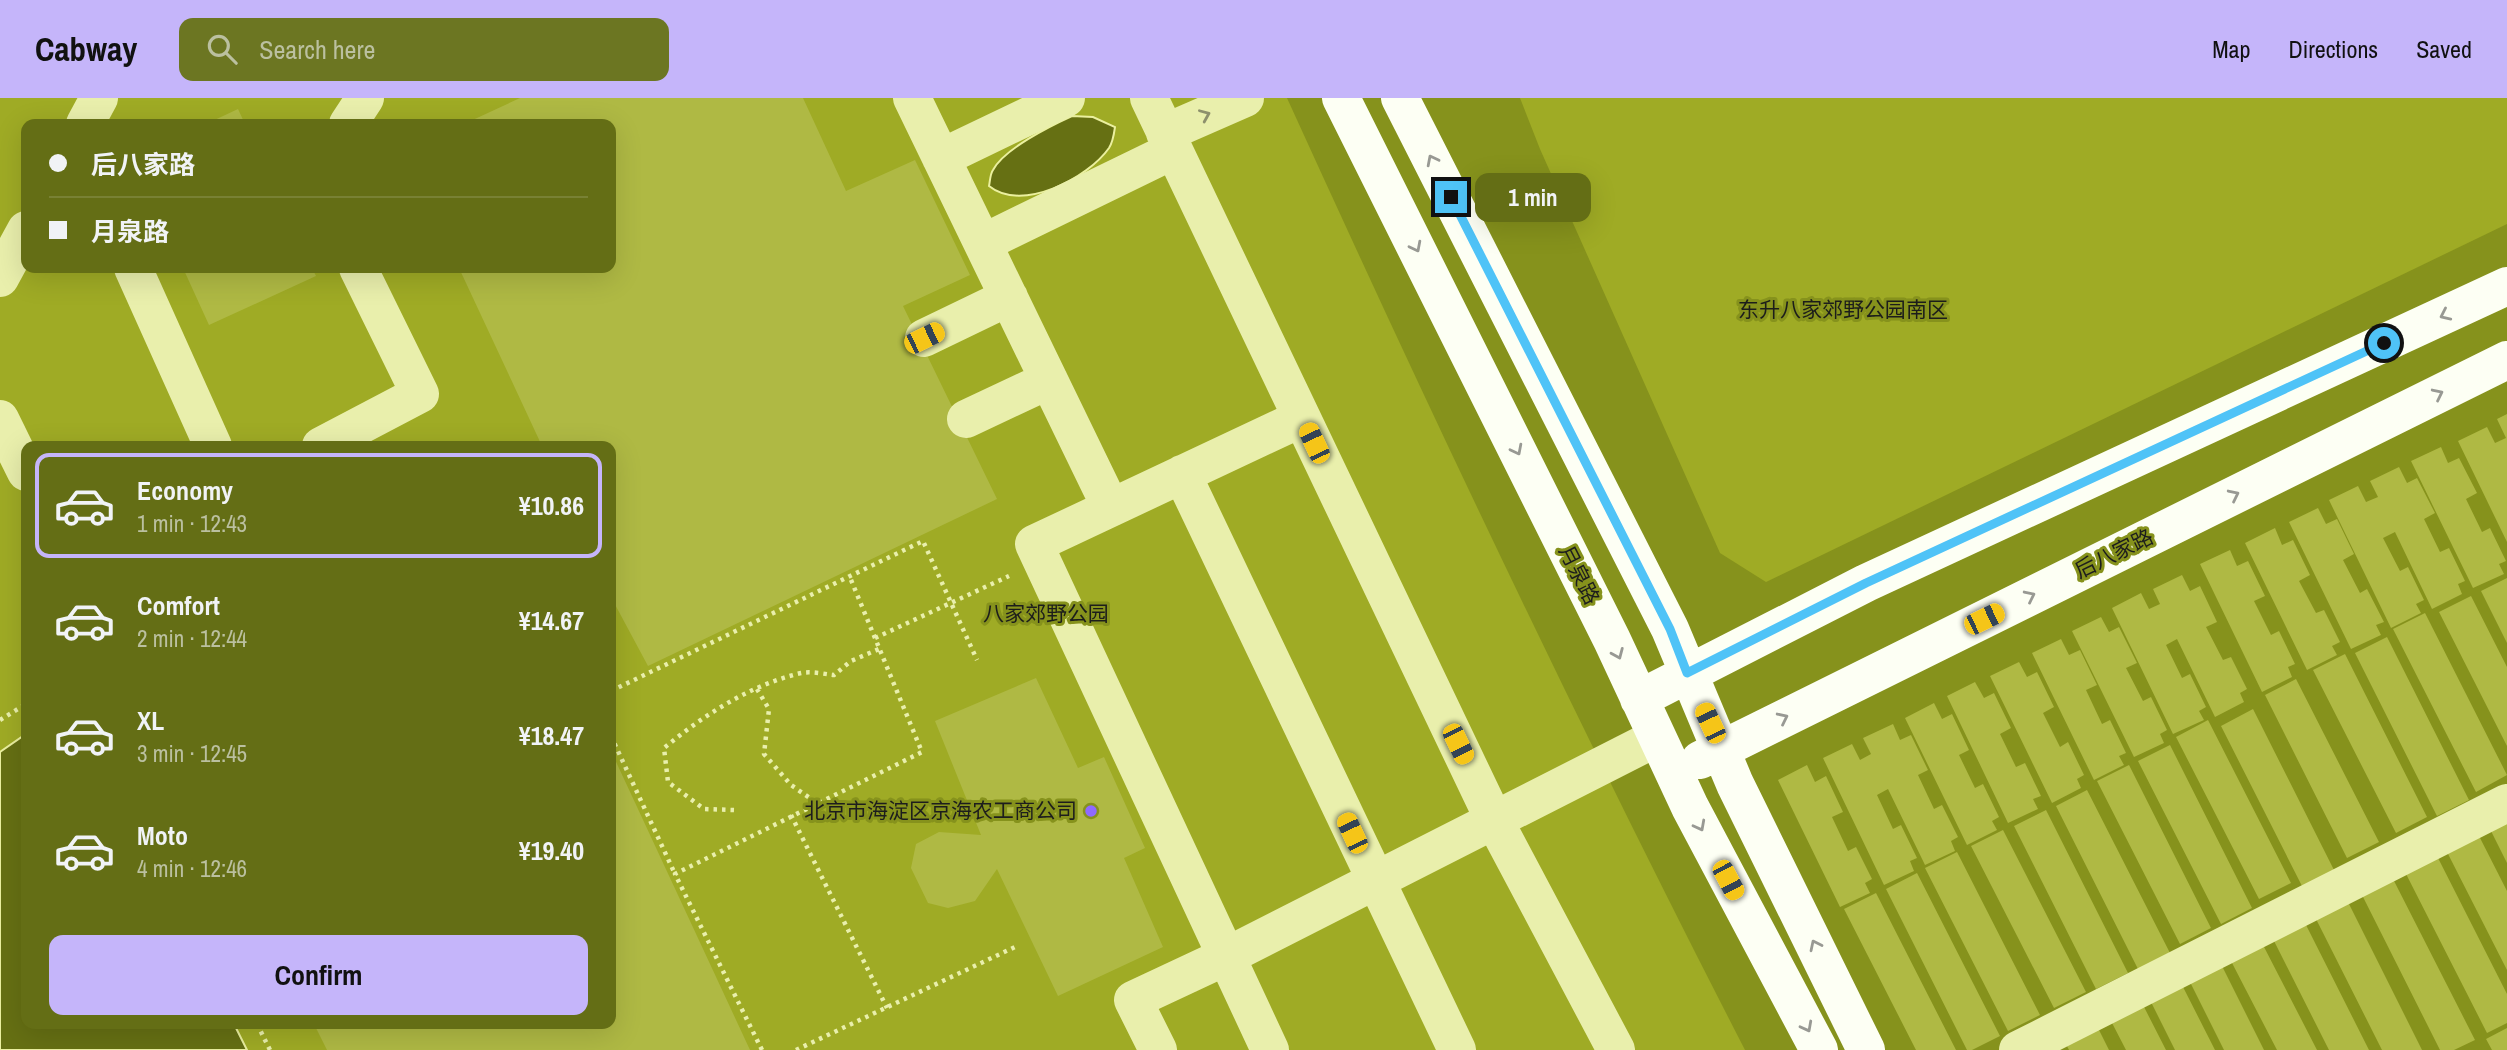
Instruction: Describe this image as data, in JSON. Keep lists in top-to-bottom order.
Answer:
{
  "streets": {
    "main road": ["后八家路", "月泉路"]
  },
  "crossings": [
    ["后八家路", "月泉路"]
  ],
  "parks": ["东升八家郊野公园南区", "八家郊野公园"],
  "places": ["北京市海淀区京海农工商公司"],
  "page": {
    "header": "Cabway",
    "search": "Search here",
    "nav": ["Map", "Directions", "Saved"],
    "banner": ["后八家路", "月泉路"],
    "bubble": "1 min",
    "list": [
      {
        "name": "Economy",
        "note": "1 min · 12:43",
        "value": "¥10.86"
      },
      {
        "name": "Comfort",
        "note": "2 min · 12:44",
        "value": "¥14.67"
      },
      {
        "name": "XL",
        "note": "3 min · 12:45",
        "value": "¥18.47"
      },
      {
        "name": "Moto",
        "note": "4 min · 12:46",
        "value": "¥19.40"
      }
    ],
    "buttons": "Confirm"
  }
}
